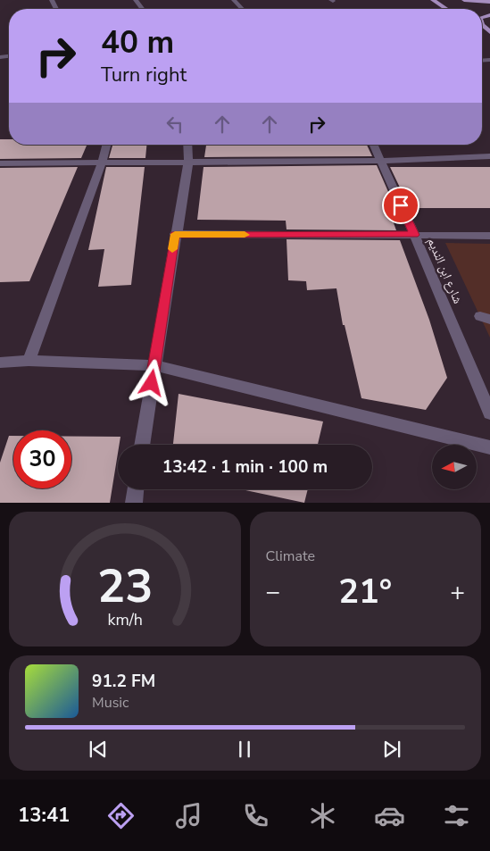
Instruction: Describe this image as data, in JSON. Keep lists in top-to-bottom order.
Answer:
{
  "streets": {
    "street": ["شارع ابن النديم"]
  },
  "north": "left",
  "page": {
    "turn": ["40 m", "Turn right"],
    "limit": "30",
    "trip": "13:42 · 1 min · 100 m",
    "tile": "Climate",
    "heat": ["−", "21°", "+"],
    "song": ["91.2 FM", "Music"],
    "tabs": "13:41",
    "gauge": ["23", "km/h"]
  }
}
